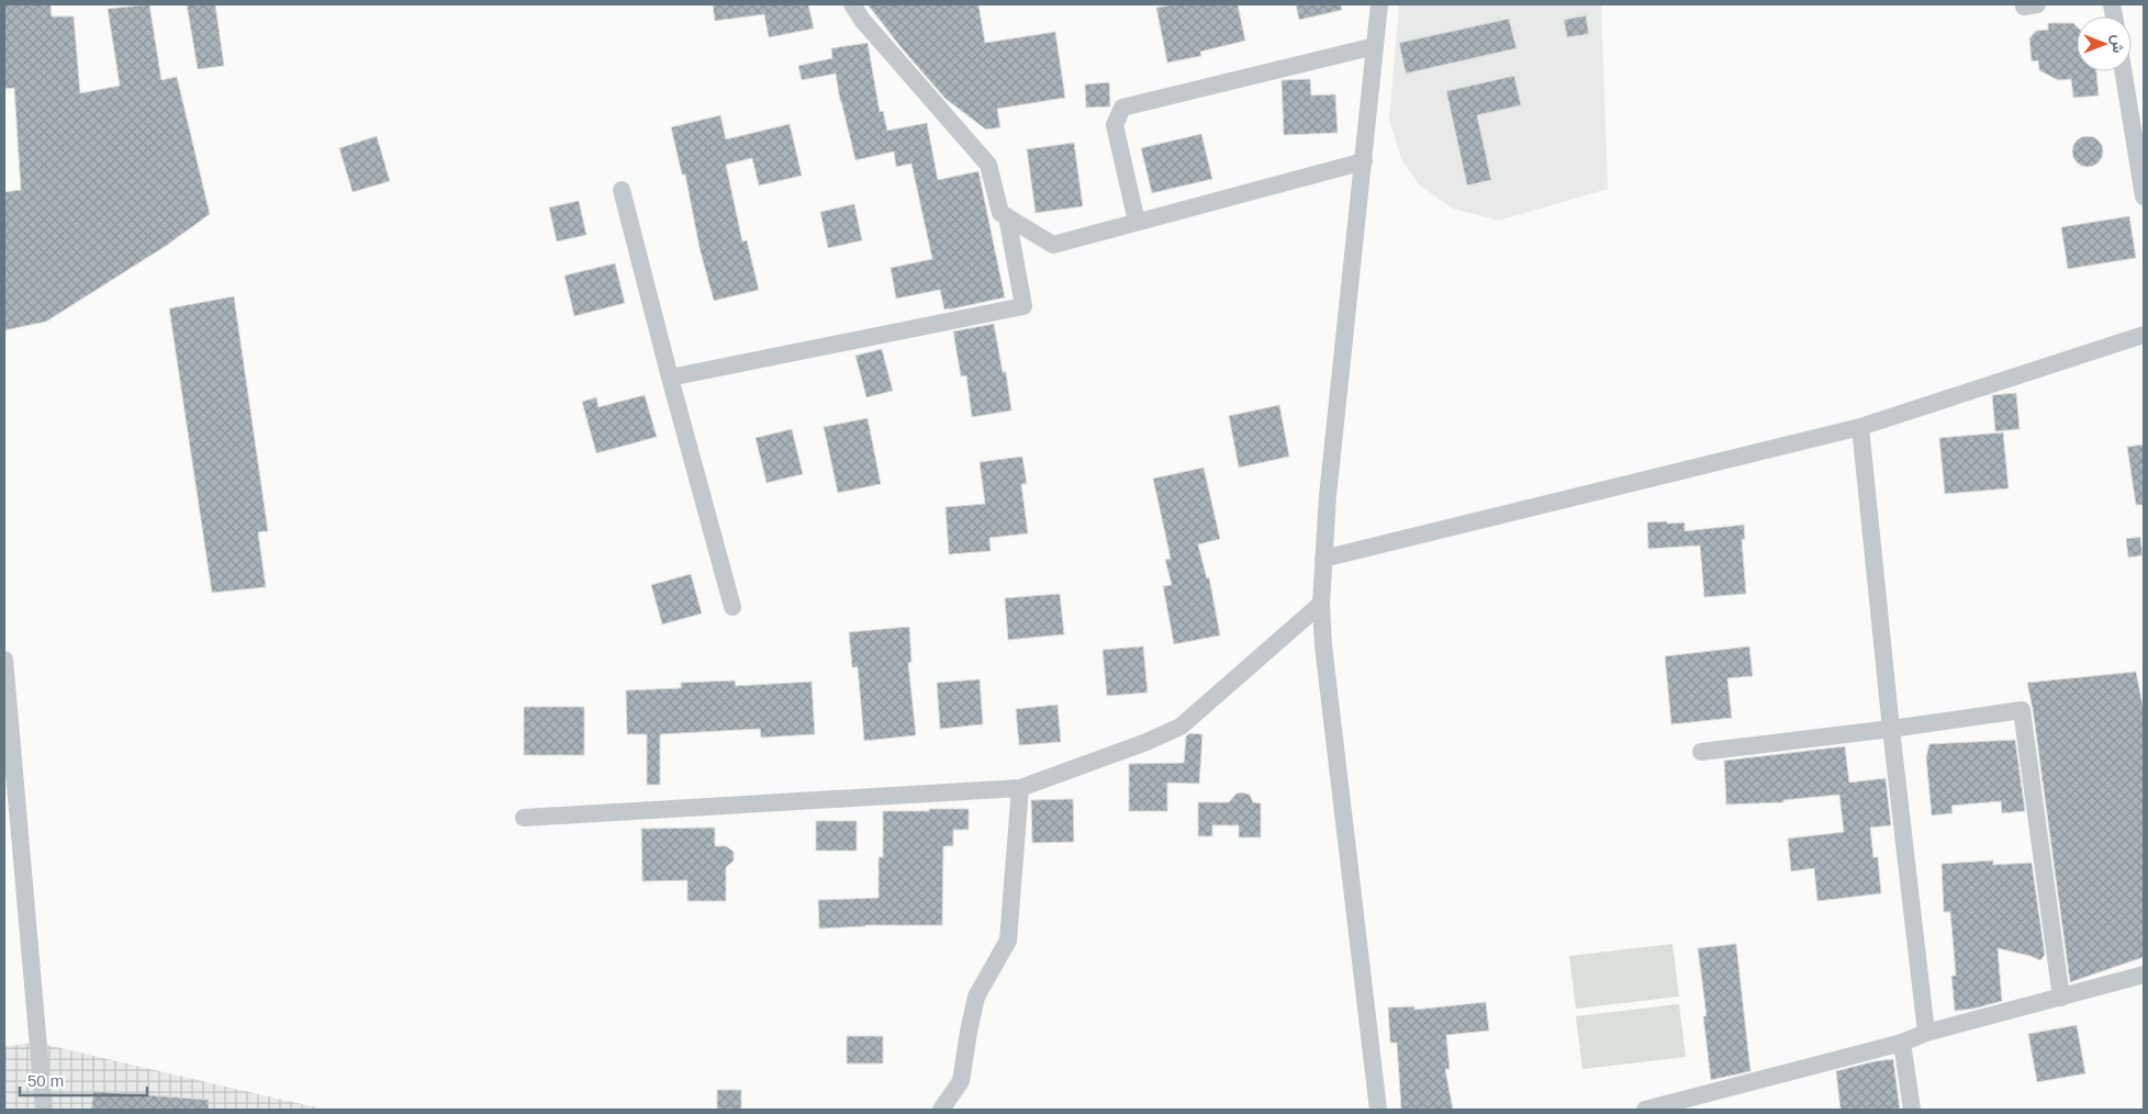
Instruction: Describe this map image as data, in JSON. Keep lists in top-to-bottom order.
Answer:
{
  "scale_bar": "50 m",
  "north": "right"
}
